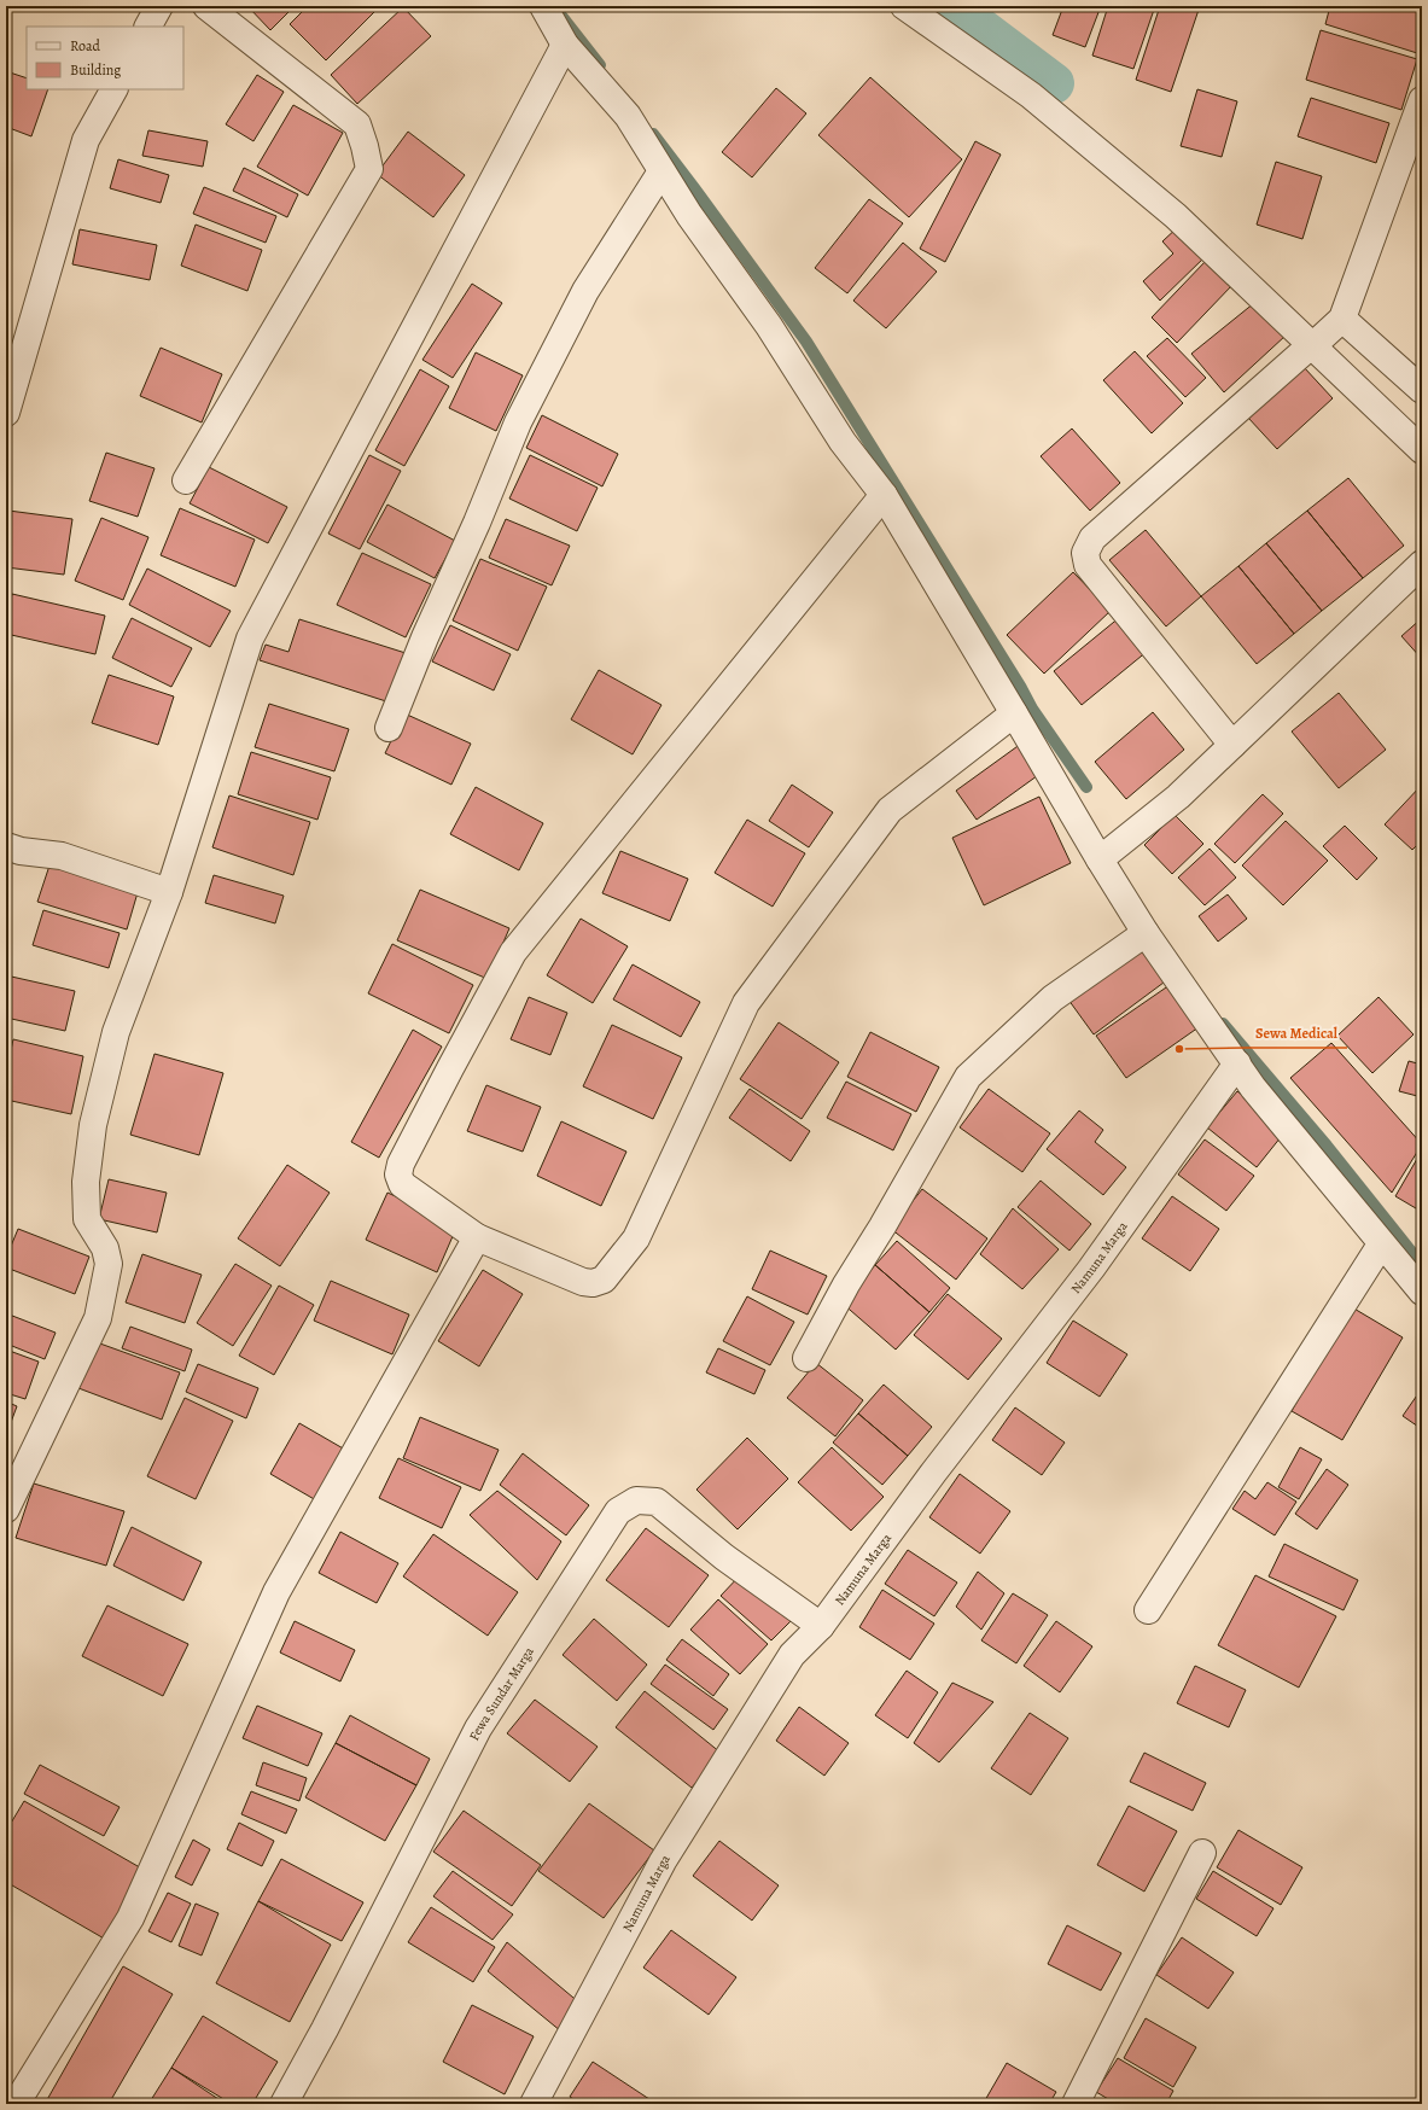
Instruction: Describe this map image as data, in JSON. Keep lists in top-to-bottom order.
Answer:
{
  "streets": {
    "street": ["Namuna Marga", "Fewa Sundar Marga"]
  },
  "crossings": [
    ["Namuna Marga", "Fewa Sundar Marga"]
  ],
  "places": ["Sewa Medical"],
  "legend": ["Road", "Building"]
}
